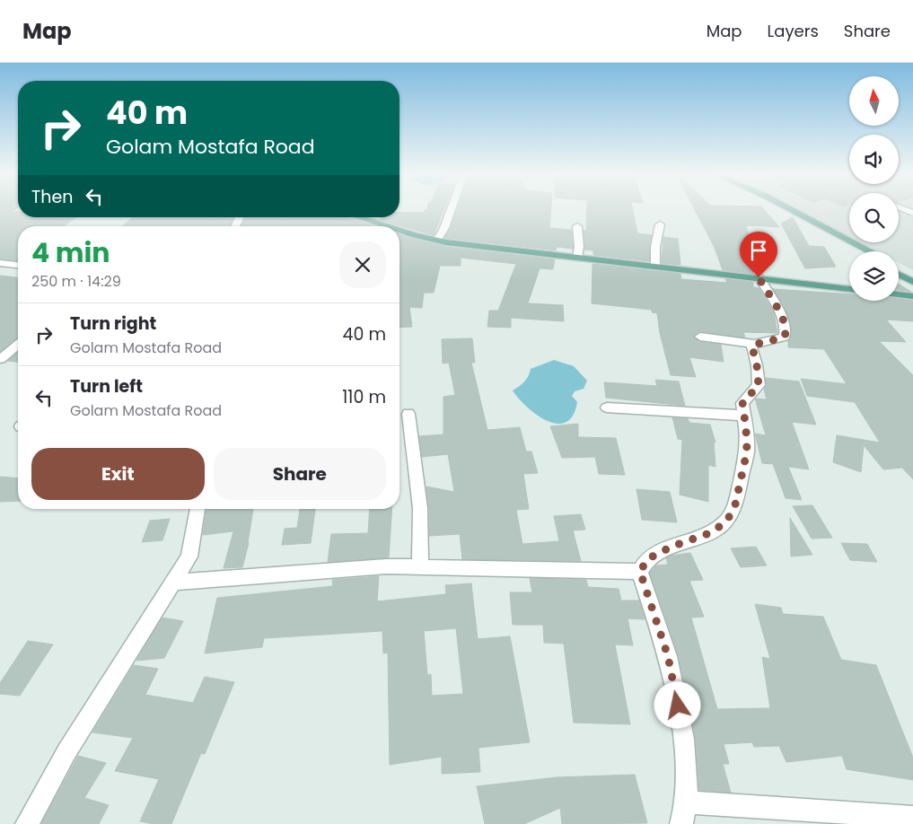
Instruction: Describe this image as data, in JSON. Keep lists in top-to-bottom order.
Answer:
{
  "north": "top",
  "page": {
    "header": "Map",
    "nav": ["Map", "Layers", "Share"],
    "turn": ["40 m", "Golam Mostafa Road"],
    "then": "Then",
    "heading": ["4 min", "250 m · 14:29"],
    "list": [
      {
        "name": "Turn right",
        "note": "Golam Mostafa Road",
        "value": "40 m"
      },
      {
        "name": "Turn left",
        "note": "Golam Mostafa Road",
        "value": "110 m"
      }
    ],
    "buttons": ["Exit", "Share"]
  }
}
